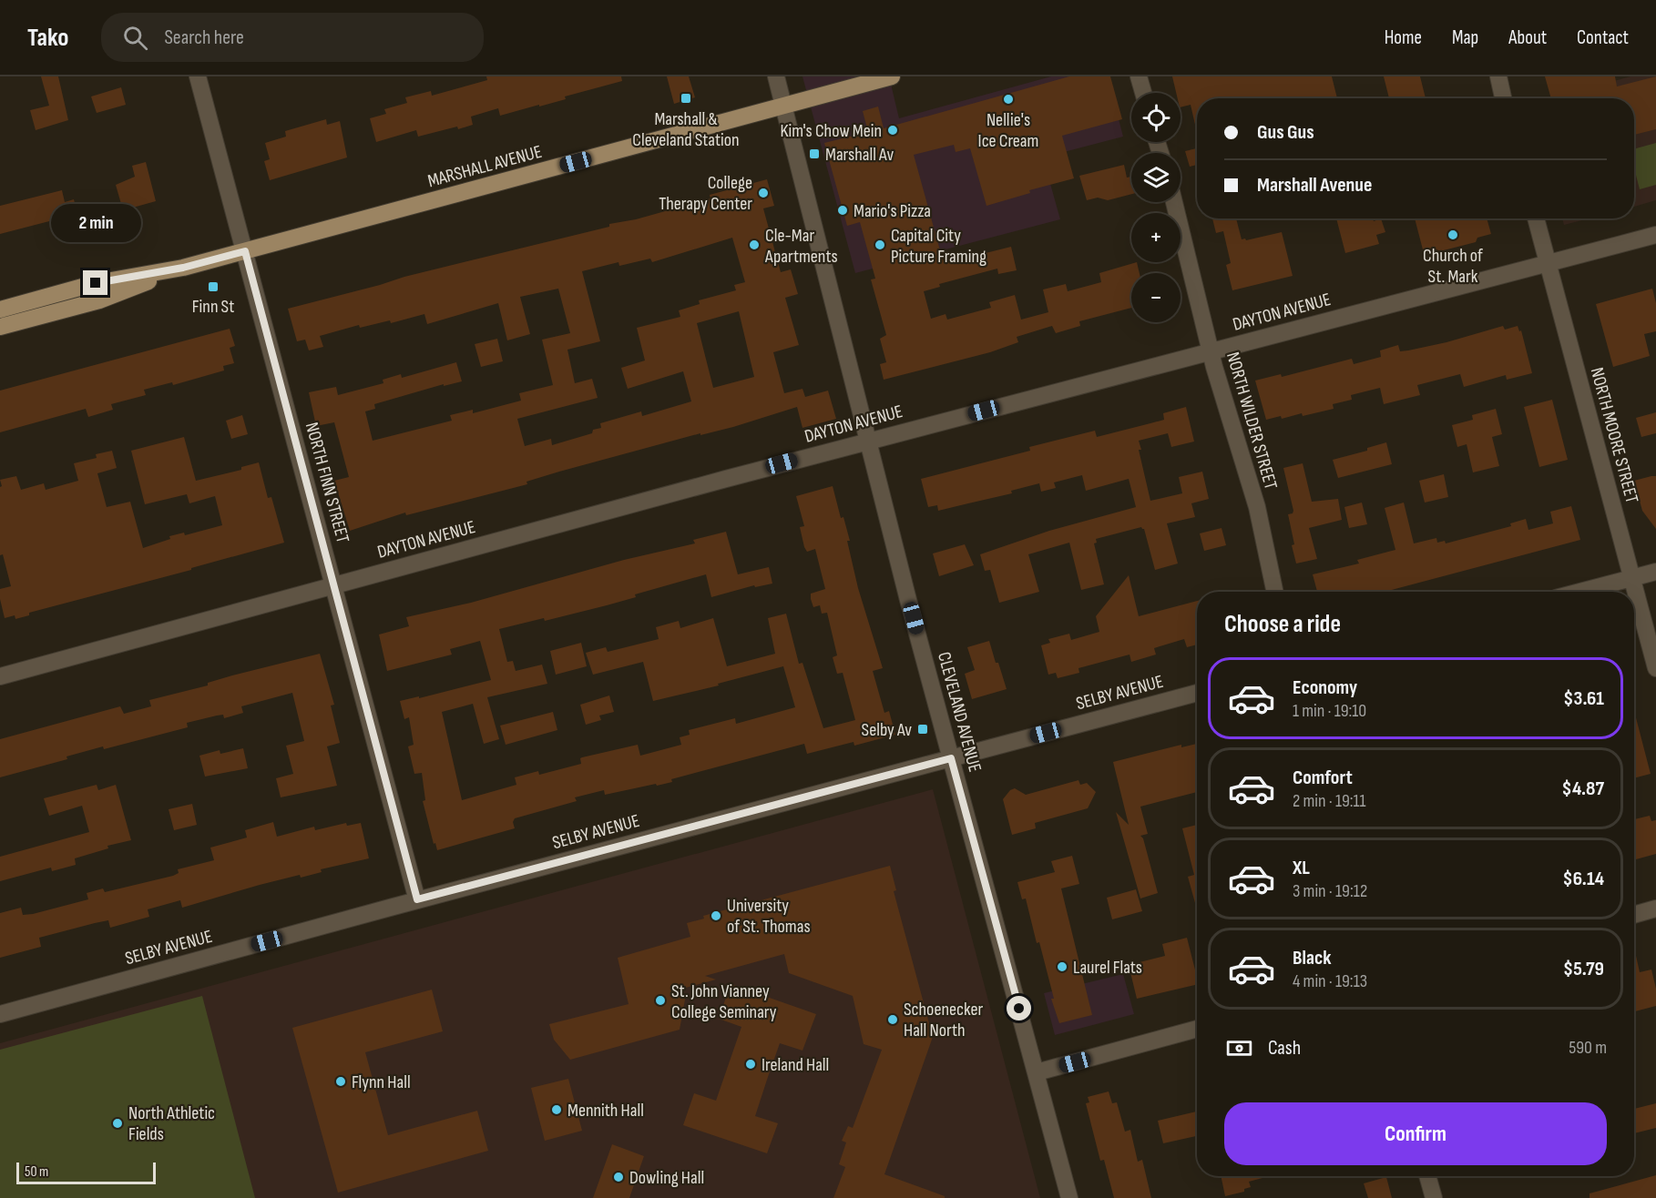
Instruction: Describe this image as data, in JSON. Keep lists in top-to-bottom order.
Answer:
{
  "streets": {
    "main road": ["MARSHALL AVENUE"],
    "street": [
      "DAYTON AVENUE",
      "NORTH WILDER STREET",
      "NORTH MOORE STREET",
      "NORTH FINN STREET",
      "SELBY AVENUE",
      "CLEVELAND AVENUE"
    ]
  },
  "crossings": [
    ["MARSHALL AVENUE", "NORTH FINN STREET"],
    ["MARSHALL AVENUE", "CLEVELAND AVENUE"],
    ["DAYTON AVENUE", "NORTH WILDER STREET"],
    ["DAYTON AVENUE", "NORTH MOORE STREET"],
    ["DAYTON AVENUE", "NORTH FINN STREET"],
    ["DAYTON AVENUE", "CLEVELAND AVENUE"],
    ["NORTH FINN STREET", "SELBY AVENUE"],
    ["SELBY AVENUE", "CLEVELAND AVENUE"]
  ],
  "places": {
    "transit": [
      "Marshall & Cleveland Station",
      "Marshall Av",
      "Finn St",
      "Selby Av"
    ],
    "other": [
      "Nellie's Ice Cream",
      "Kim's Chow Mein",
      "College Therapy Center",
      "Mario's Pizza",
      "Church of St. Mark",
      "Cle-Mar Apartments",
      "Capital City Picture Framing",
      "University of St. Thomas",
      "Laurel Flats",
      "St. John Vianney College Seminary",
      "Schoenecker Hall North",
      "Ireland Hall",
      "Flynn Hall",
      "Mennith Hall",
      "North Athletic Fields",
      "Dowling Hall"
    ]
  },
  "scale_bar": "50 m",
  "page": {
    "header": "Tako",
    "search": "Search here",
    "nav": [
      "Home",
      "Map",
      "About",
      "Contact"
    ],
    "map_buttons": ["+", "−"],
    "banner": ["Gus Gus", "Marshall Avenue"],
    "bubble": "2 min",
    "heading": "Choose a ride",
    "list": [
      {
        "name": "Economy",
        "note": "1 min · 19:10",
        "value": "$3.61"
      },
      {
        "name": "Comfort",
        "note": "2 min · 19:11",
        "value": "$4.87"
      },
      {
        "name": "XL",
        "note": "3 min · 19:12",
        "value": "$6.14"
      },
      {
        "name": "Black",
        "note": "4 min · 19:13",
        "value": "$5.79"
      }
    ],
    "pay": ["Cash", "590 m"],
    "buttons": "Confirm",
    "scale": "50 m"
  }
}
